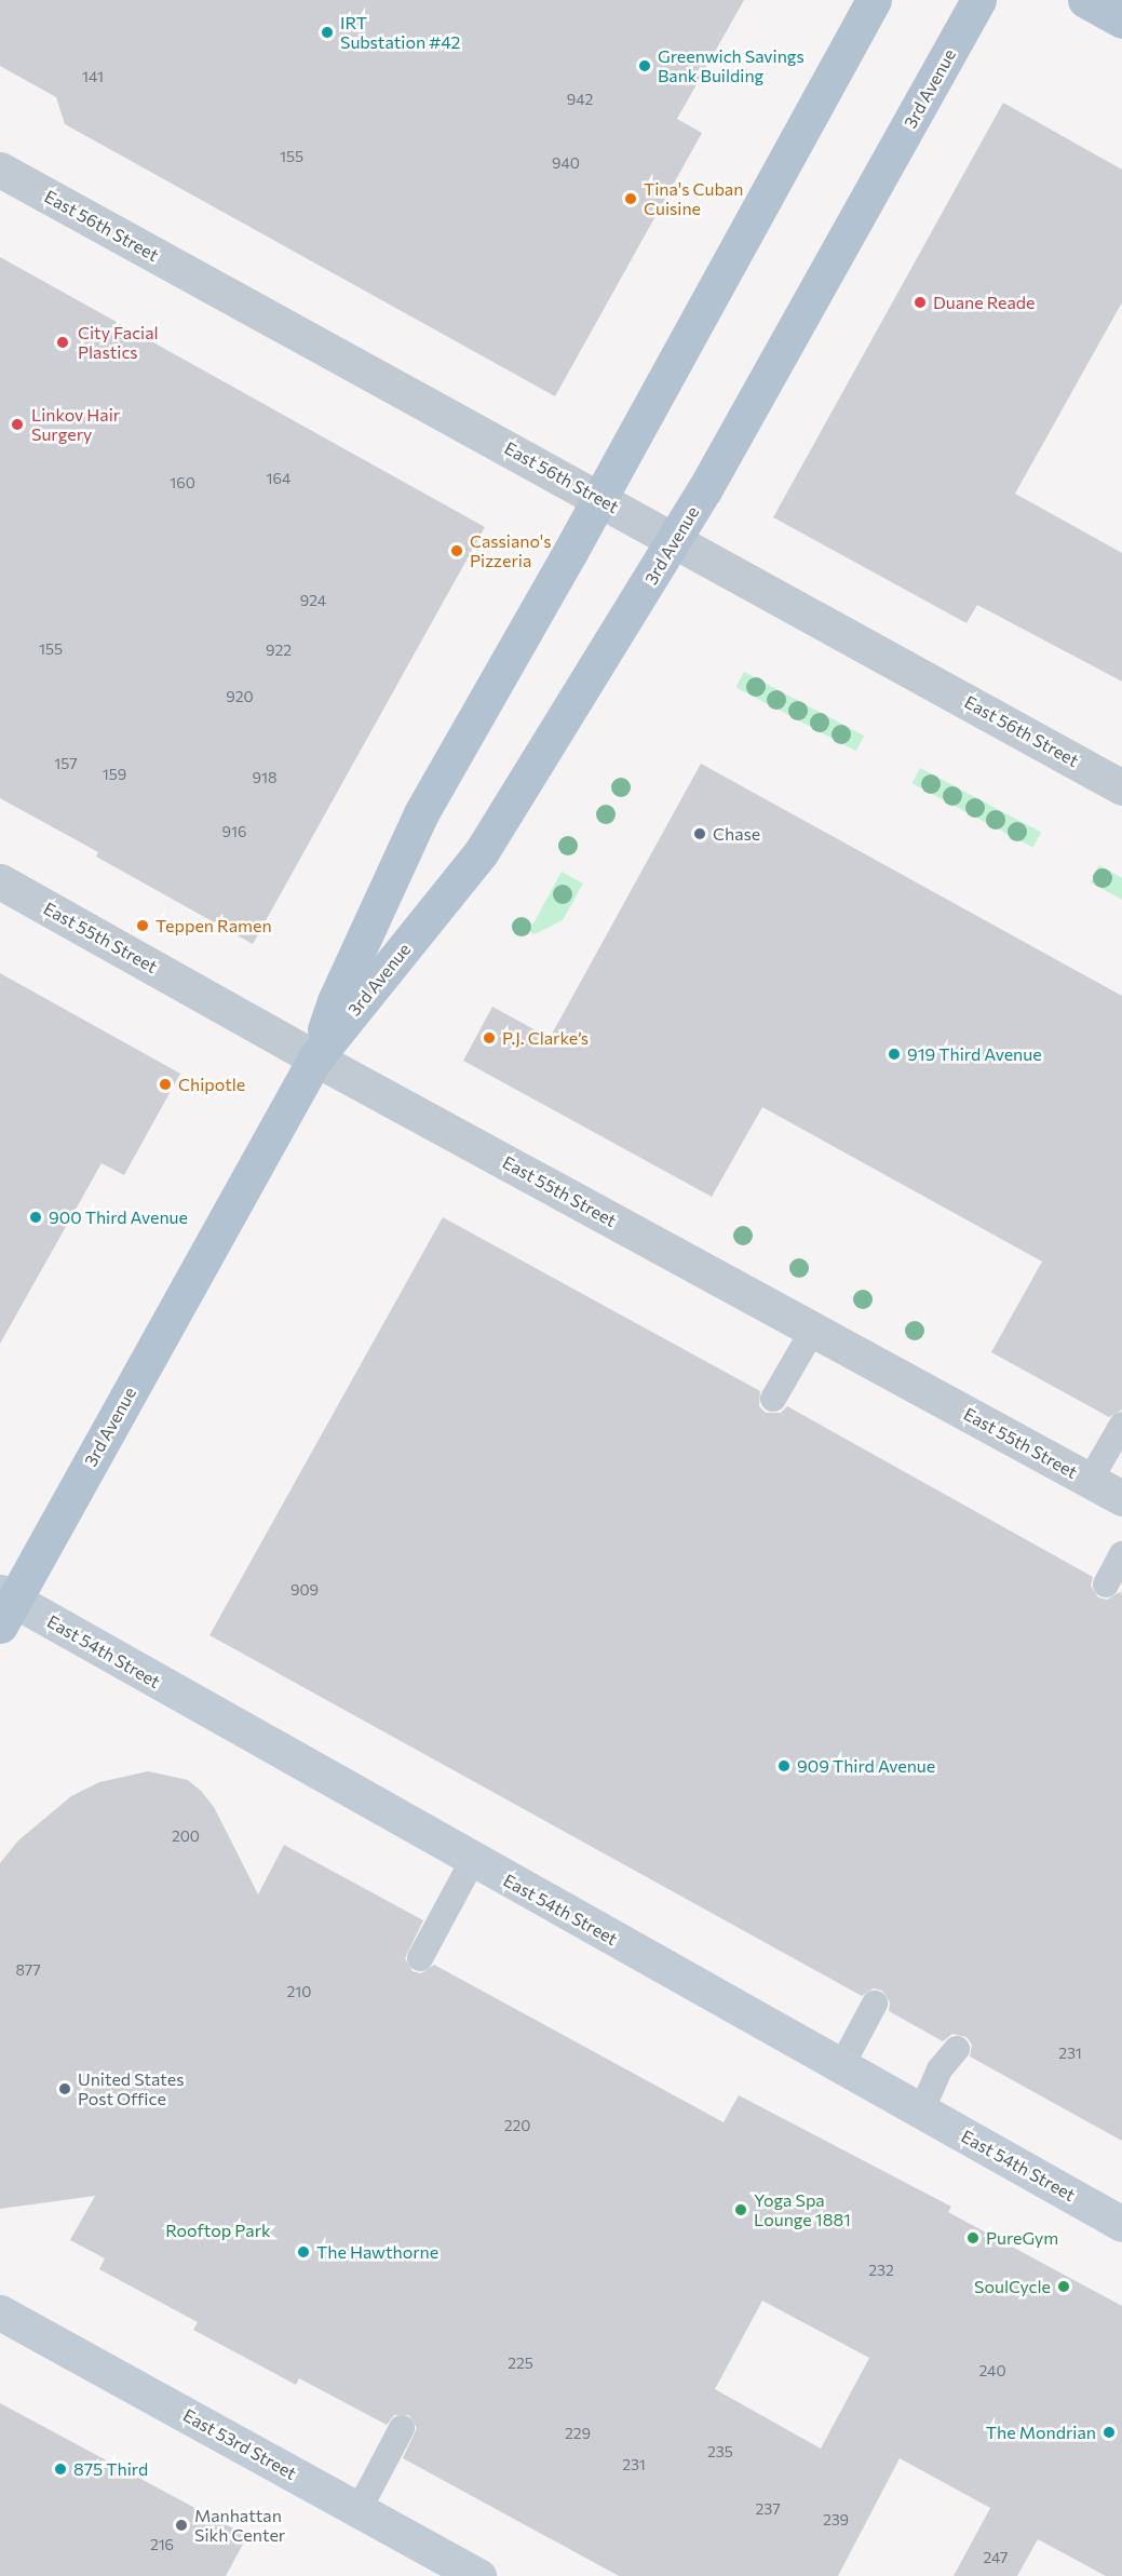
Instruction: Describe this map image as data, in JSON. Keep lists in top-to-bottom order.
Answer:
{
  "streets": {
    "main road": ["3rd Avenue", "East 54th Street", "East 53rd Street"],
    "street": ["East 56th Street", "East 55th Street"]
  },
  "crossings": [
    ["3rd Avenue", "East 56th Street"],
    ["3rd Avenue", "East 55th Street"],
    ["3rd Avenue", "East 54th Street"]
  ],
  "parks": ["Rooftop Park"],
  "places": [
    "IRT Substation #42",
    "Greenwich Savings Bank Building",
    "Tina's Cuban Cuisine",
    "Duane Reade",
    "City Facial Plastics",
    "Linkov Hair Surgery",
    "Cassiano's Pizzeria",
    "Chase",
    "Teppen Ramen",
    "P.J. Clarke’s",
    "919 Third Avenue",
    "Chipotle",
    "900 Third Avenue",
    "909 Third Avenue",
    "United States Post Office",
    "Yoga Spa Lounge 1881",
    "PureGym",
    "The Hawthorne",
    "SoulCycle",
    "The Mondrian",
    "875 Third",
    "Manhattan Sikh Center"
  ],
  "house_numbers": [
    "141",
    "942",
    "155",
    "940",
    "164",
    "160",
    "924",
    "155",
    "922",
    "920",
    "157",
    "159",
    "918",
    "916",
    "909",
    "200",
    "877",
    "210",
    "231",
    "220",
    "232",
    "225",
    "240",
    "229",
    "235",
    "231",
    "237",
    "239",
    "216",
    "247"
  ]
}
